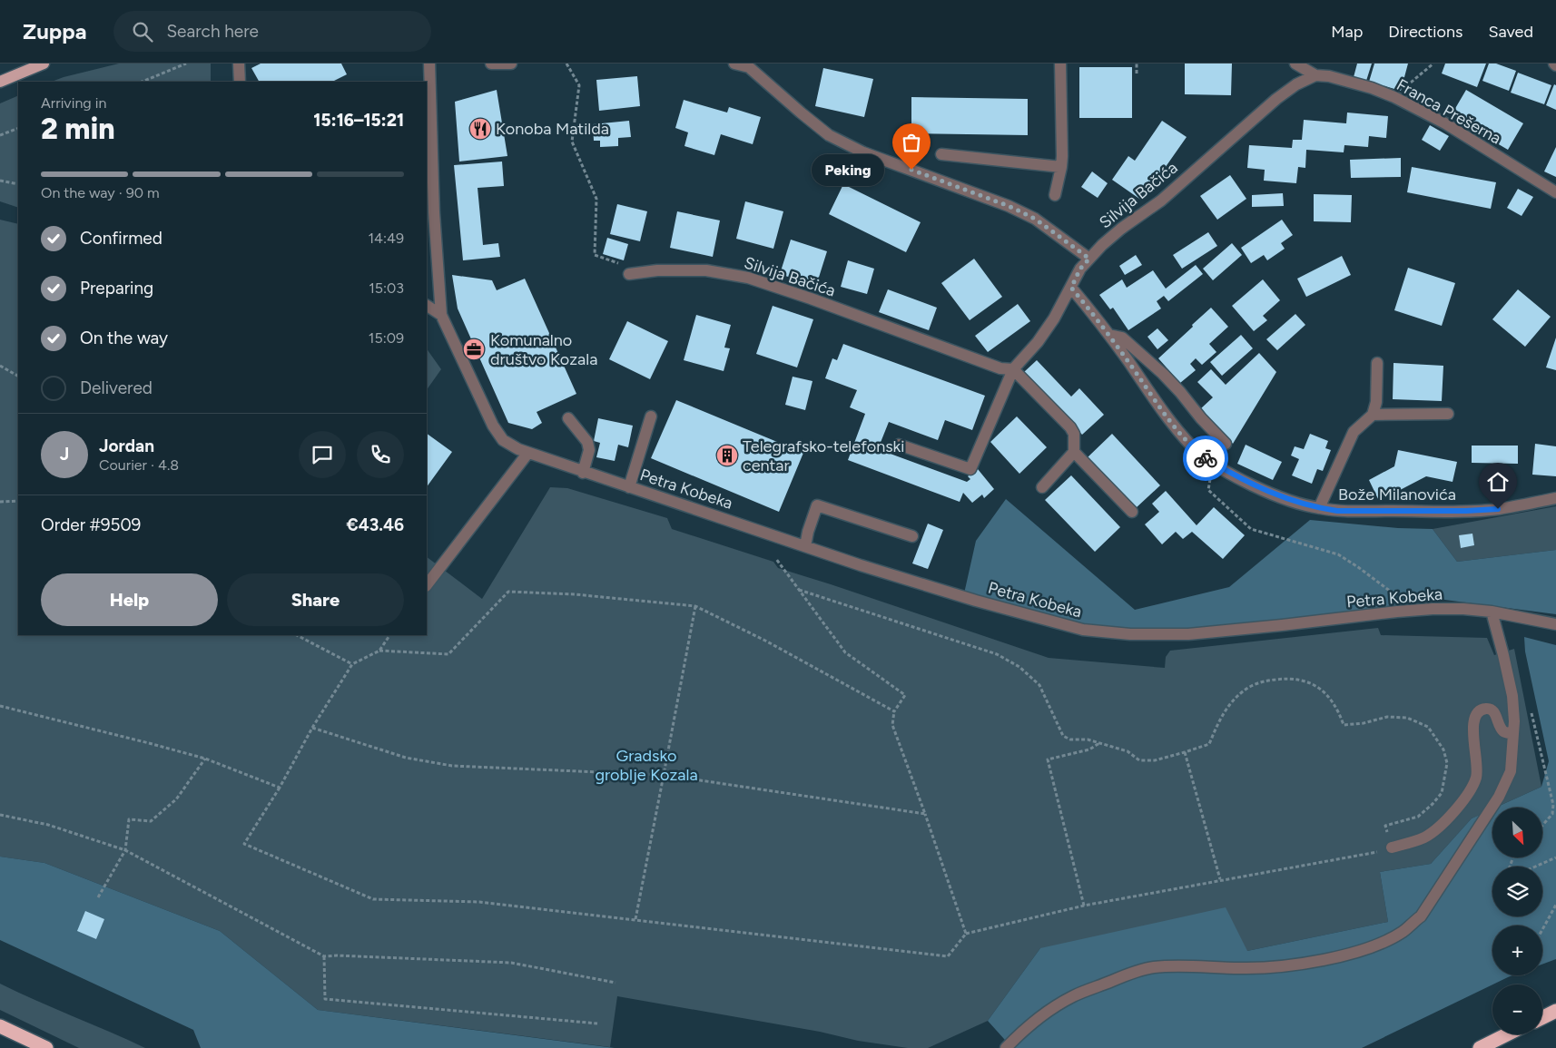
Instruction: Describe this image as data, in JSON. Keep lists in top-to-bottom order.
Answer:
{
  "streets": {
    "street": [
      "Franca Prešerna",
      "Silvija Bačića",
      "Petra Kobeka",
      "Bože Milanovića"
    ]
  },
  "crossings": [
    ["Franca Prešerna", "Silvija Bačića"],
    ["Silvija Bačića", "Bože Milanovića"]
  ],
  "parks": ["Gradsko groblje Kozala"],
  "places": {
    "restaurant": ["Konoba Matilda"],
    "other": ["Peking"],
    "office": ["Komunalno društvo Kozala"],
    "building": ["Telegrafsko-telefonski centar"]
  },
  "north": "bottom right",
  "page": {
    "header": "Zuppa",
    "search": "Search here",
    "nav": ["Map", "Directions", "Saved"],
    "heading": ["2 min", "Arriving in", "15:16–15:21"],
    "panel": [
      "Jordan",
      "Courier · 4.8",
      "Order #9509",
      "€43.46"
    ],
    "bubble": "Peking",
    "bar": "On the way · 90 m",
    "list": [
      ["Confirmed", "14:49"],
      ["Preparing", "15:03"],
      ["On the way", "15:09"],
      "Delivered"
    ],
    "round": "J",
    "buttons": ["Help", "Share"],
    "map_buttons": ["+", "−"]
  }
}
